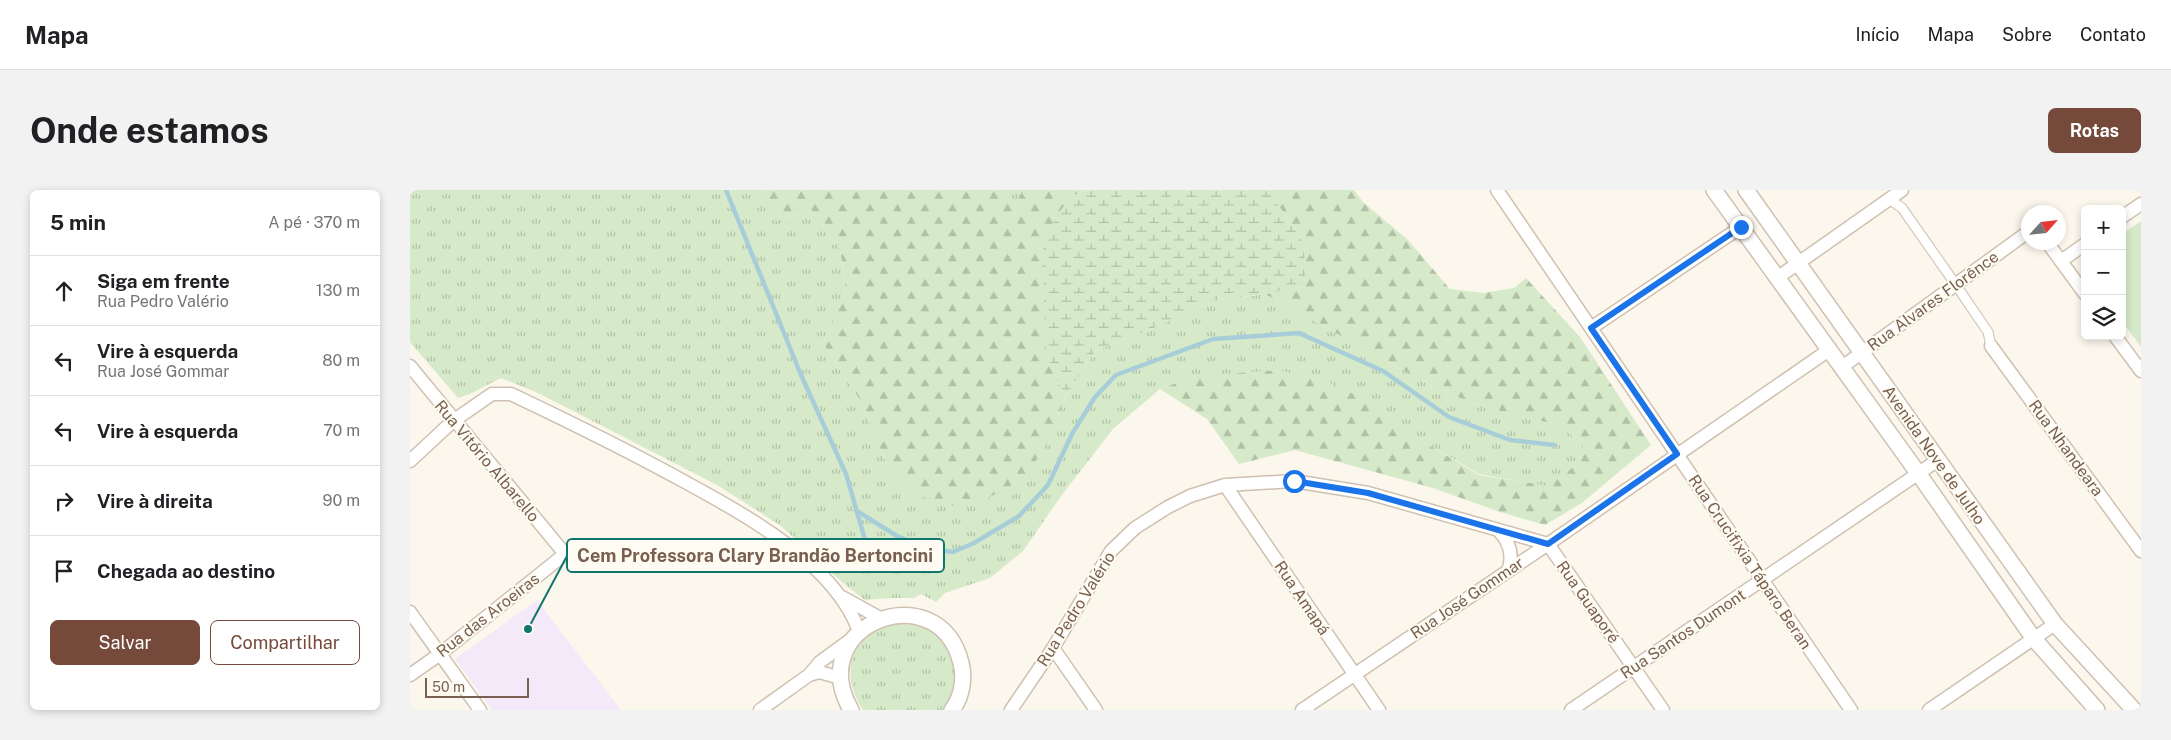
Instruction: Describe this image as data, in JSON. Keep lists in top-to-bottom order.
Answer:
{
  "streets": {
    "street": [
      "Rua Alvares Florênce",
      "Rua Nhandeara",
      "Avenida Nove de Julho",
      "Rua Vitório Albarello",
      "Rua Crucifixia Táparo Beran",
      "Rua Amapá",
      "Rua José Gommar",
      "Rua Guaporé",
      "Rua Pedro Valério",
      "Rua das Aroeiras",
      "Rua Santos Dumont"
    ]
  },
  "crossings": [
    ["Rua Alvares Florênce", "Avenida Nove de Julho"],
    ["Avenida Nove de Julho", "Rua José Gommar"],
    ["Avenida Nove de Julho", "Rua Santos Dumont"],
    ["Rua Vitório Albarello", "Rua das Aroeiras"],
    ["Rua Crucifixia Táparo Beran", "Rua José Gommar"],
    ["Rua Crucifixia Táparo Beran", "Rua Santos Dumont"],
    ["Rua Amapá", "Rua José Gommar"],
    ["Rua Amapá", "Rua Pedro Valério"],
    ["Rua José Gommar", "Rua Guaporé"],
    ["Rua José Gommar", "Rua Pedro Valério"],
    ["Rua Guaporé", "Rua Pedro Valério"],
    ["Rua Guaporé", "Rua Santos Dumont"]
  ],
  "places": ["Cem Professora Clary Brandão Bertoncini"],
  "scale_bar": "50 m",
  "north": "top right",
  "page": {
    "header": "Mapa",
    "nav": [
      "Início",
      "Mapa",
      "Sobre",
      "Contato"
    ],
    "buttons": [
      "Rotas",
      ["Salvar", "Compartilhar"]
    ],
    "title": "Onde estamos",
    "heading": ["5 min", "A pé · 370 m"],
    "map_buttons": ["+", "−"],
    "list": [
      ["Siga em frente", "Rua Pedro Valério", "130 m"],
      ["Vire à esquerda", "Rua José Gommar", "80 m"],
      ["Vire à esquerda", "70 m"],
      ["Vire à direita", "90 m"],
      "Chegada ao destino"
    ],
    "scale": "50 m"
  }
}
